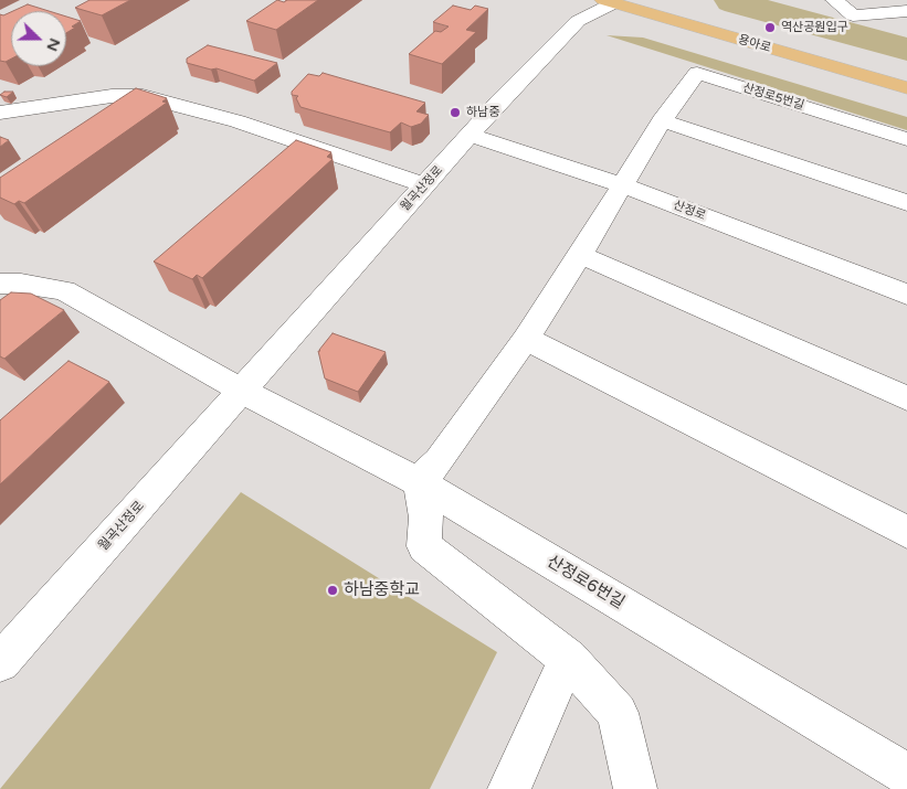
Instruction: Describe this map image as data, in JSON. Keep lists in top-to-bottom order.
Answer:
{
  "streets": {
    "main road": ["용아로"],
    "street": [
      "산정로5번길",
      "월곡산정로",
      "산정로",
      "산정로6번길"
    ]
  },
  "crossings": [
    ["용아로", "월곡산정로"],
    ["산정로5번길", "산정로"],
    ["월곡산정로", "산정로"],
    ["월곡산정로", "산정로6번길"]
  ],
  "places": ["역산공원입구", "하남중", "하남중학교"],
  "north": "right"
}
